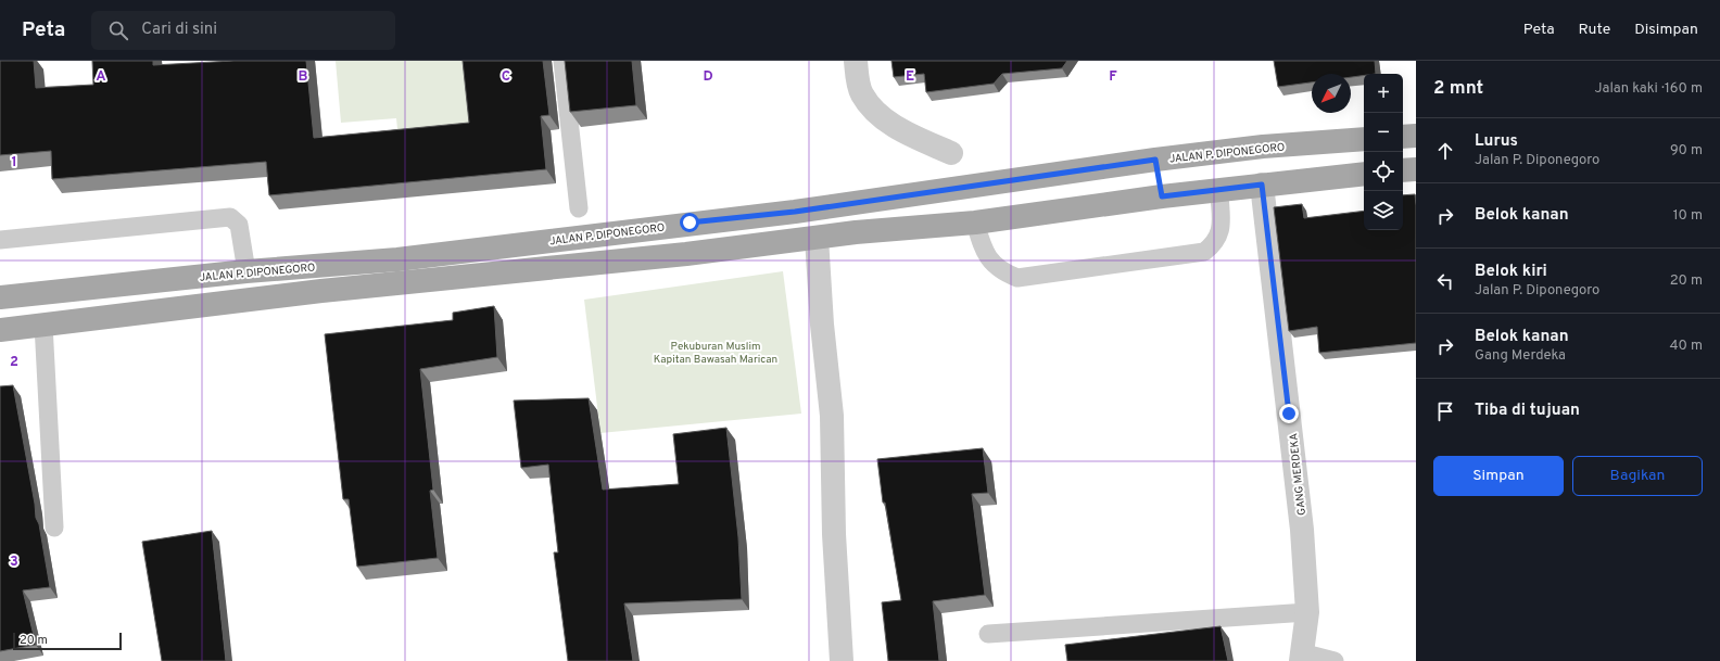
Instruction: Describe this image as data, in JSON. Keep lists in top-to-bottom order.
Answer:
{
  "streets": {
    "main road": ["JALAN P. DIPONEGORO"],
    "street": ["GANG MERDEKA"]
  },
  "parks": ["Pekuburan Muslim Kapitan Bawasah Marican"],
  "scale_bar": "20 m",
  "north": "bottom left",
  "page": {
    "header": "Peta",
    "search": "Cari di sini",
    "nav": ["Peta", "Rute", "Disimpan"],
    "heading": ["2 mnt", "Jalan kaki · 160 m"],
    "map_buttons": ["+", "−"],
    "list": [
      ["Lurus", "Jalan P. Diponegoro", "90 m"],
      ["Belok kanan", "10 m"],
      ["Belok kiri", "Jalan P. Diponegoro", "20 m"],
      ["Belok kanan", "Gang Merdeka", "40 m"],
      "Tiba di tujuan"
    ],
    "buttons": ["Simpan", "Bagikan"],
    "scale": "20 m"
  },
  "grid": {
    "columns": [
      "A",
      "B",
      "C",
      "D",
      "E",
      "F"
    ],
    "rows": ["1", "2", "3"]
  }
}
